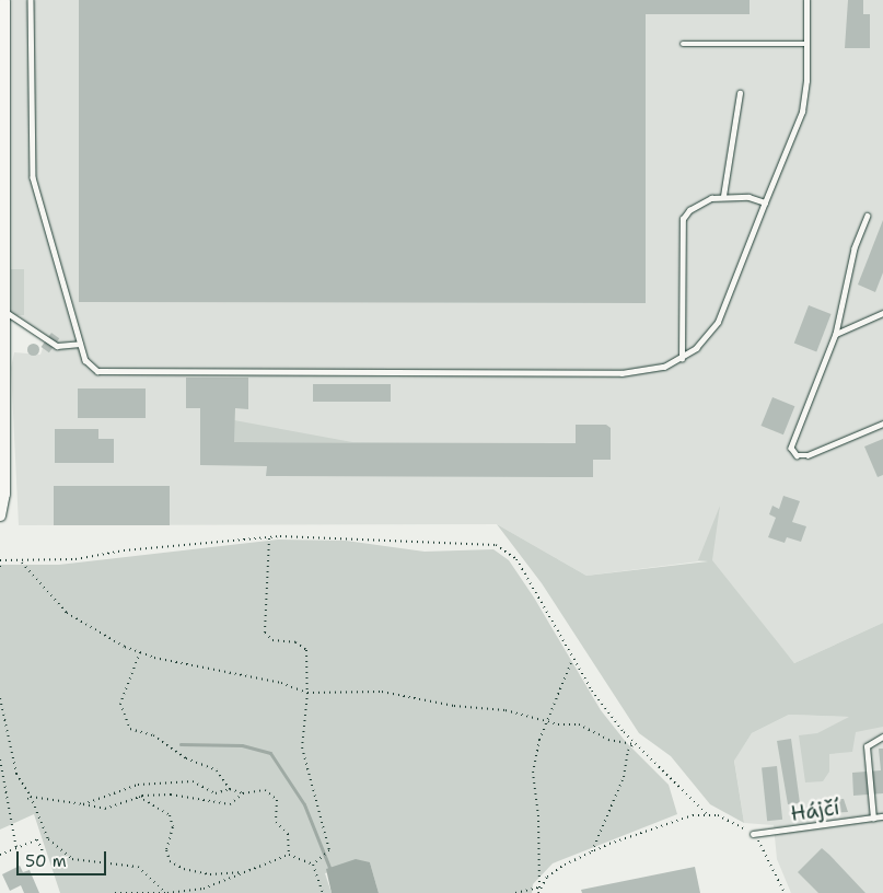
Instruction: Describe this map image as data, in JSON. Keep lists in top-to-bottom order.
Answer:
{
  "streets": {
    "lane": ["Hájčí"]
  },
  "scale_bar": "50 m"
}
